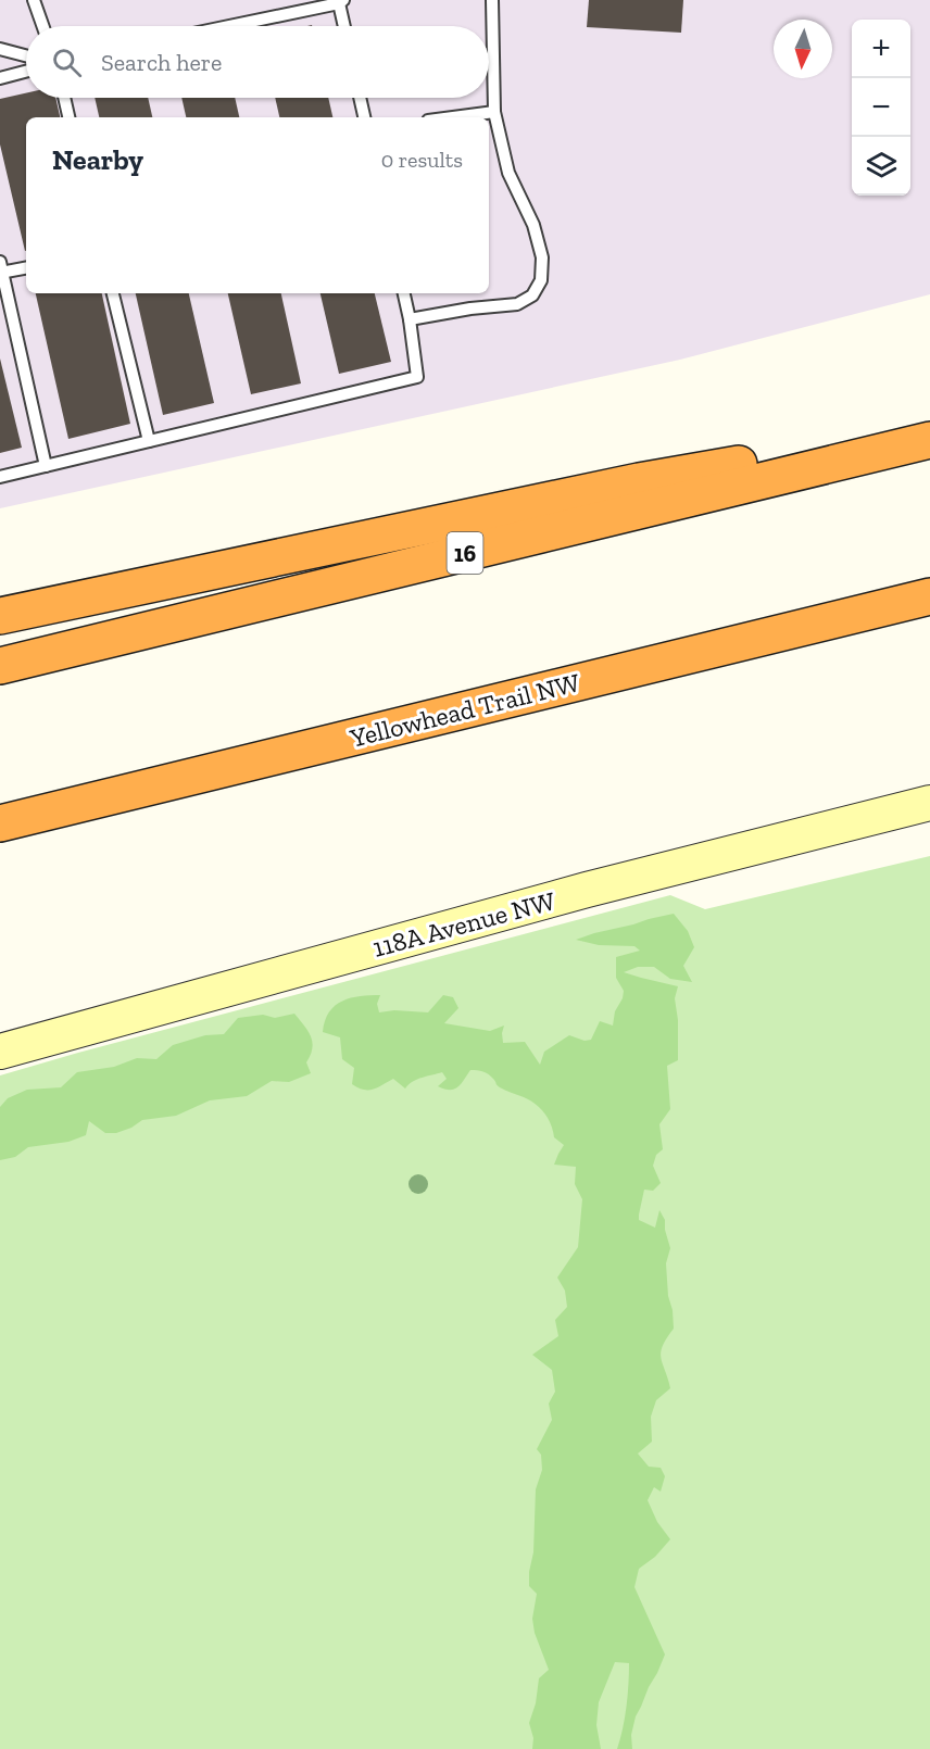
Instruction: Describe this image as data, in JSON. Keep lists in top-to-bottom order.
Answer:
{
  "streets": {
    "highway": ["16", "Yellowhead Trail NW"],
    "street": ["118A Avenue NW"]
  },
  "north": "bottom",
  "page": {
    "map_buttons": ["+", "−"],
    "search": "Search here",
    "heading": ["Nearby", "0 results"]
  }
}
